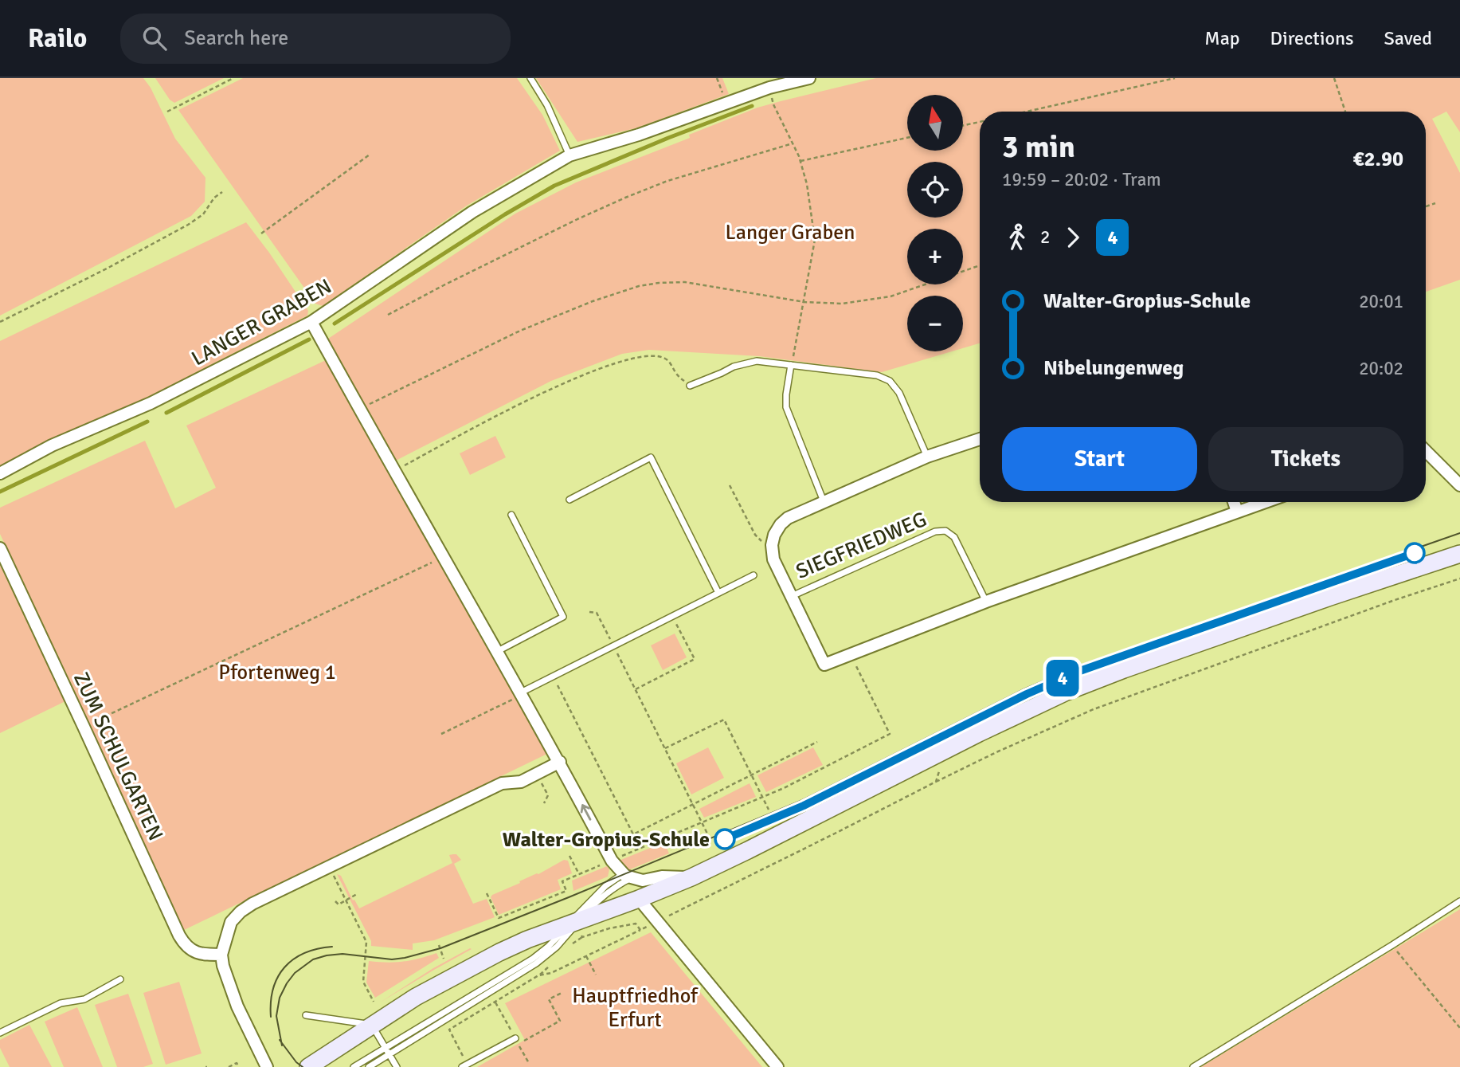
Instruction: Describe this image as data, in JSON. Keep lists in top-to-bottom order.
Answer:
{
  "streets": {
    "street": ["LANGER GRABEN", "SIEGFRIEDWEG", "ZUM SCHULGARTEN"]
  },
  "parks": ["Langer Graben", "Pfortenweg 1", "Hauptfriedhof Erfurt"],
  "places": ["Walter-Gropius-Schule"],
  "lines": ["tram line 4"],
  "north": "top",
  "page": {
    "header": "Railo",
    "search": "Search here",
    "nav": ["Map", "Directions", "Saved"],
    "on_map": "4",
    "map_buttons": ["+", "−"],
    "heading": ["3 min", "19:59 – 20:02 · Tram", "€2.90"],
    "legs": ["2", "4"],
    "list": [
      {
        "name": "Walter-Gropius-Schule",
        "value": "20:01"
      },
      {
        "name": "Nibelungenweg",
        "value": "20:02"
      }
    ],
    "buttons": ["Start", "Tickets"]
  }
}
